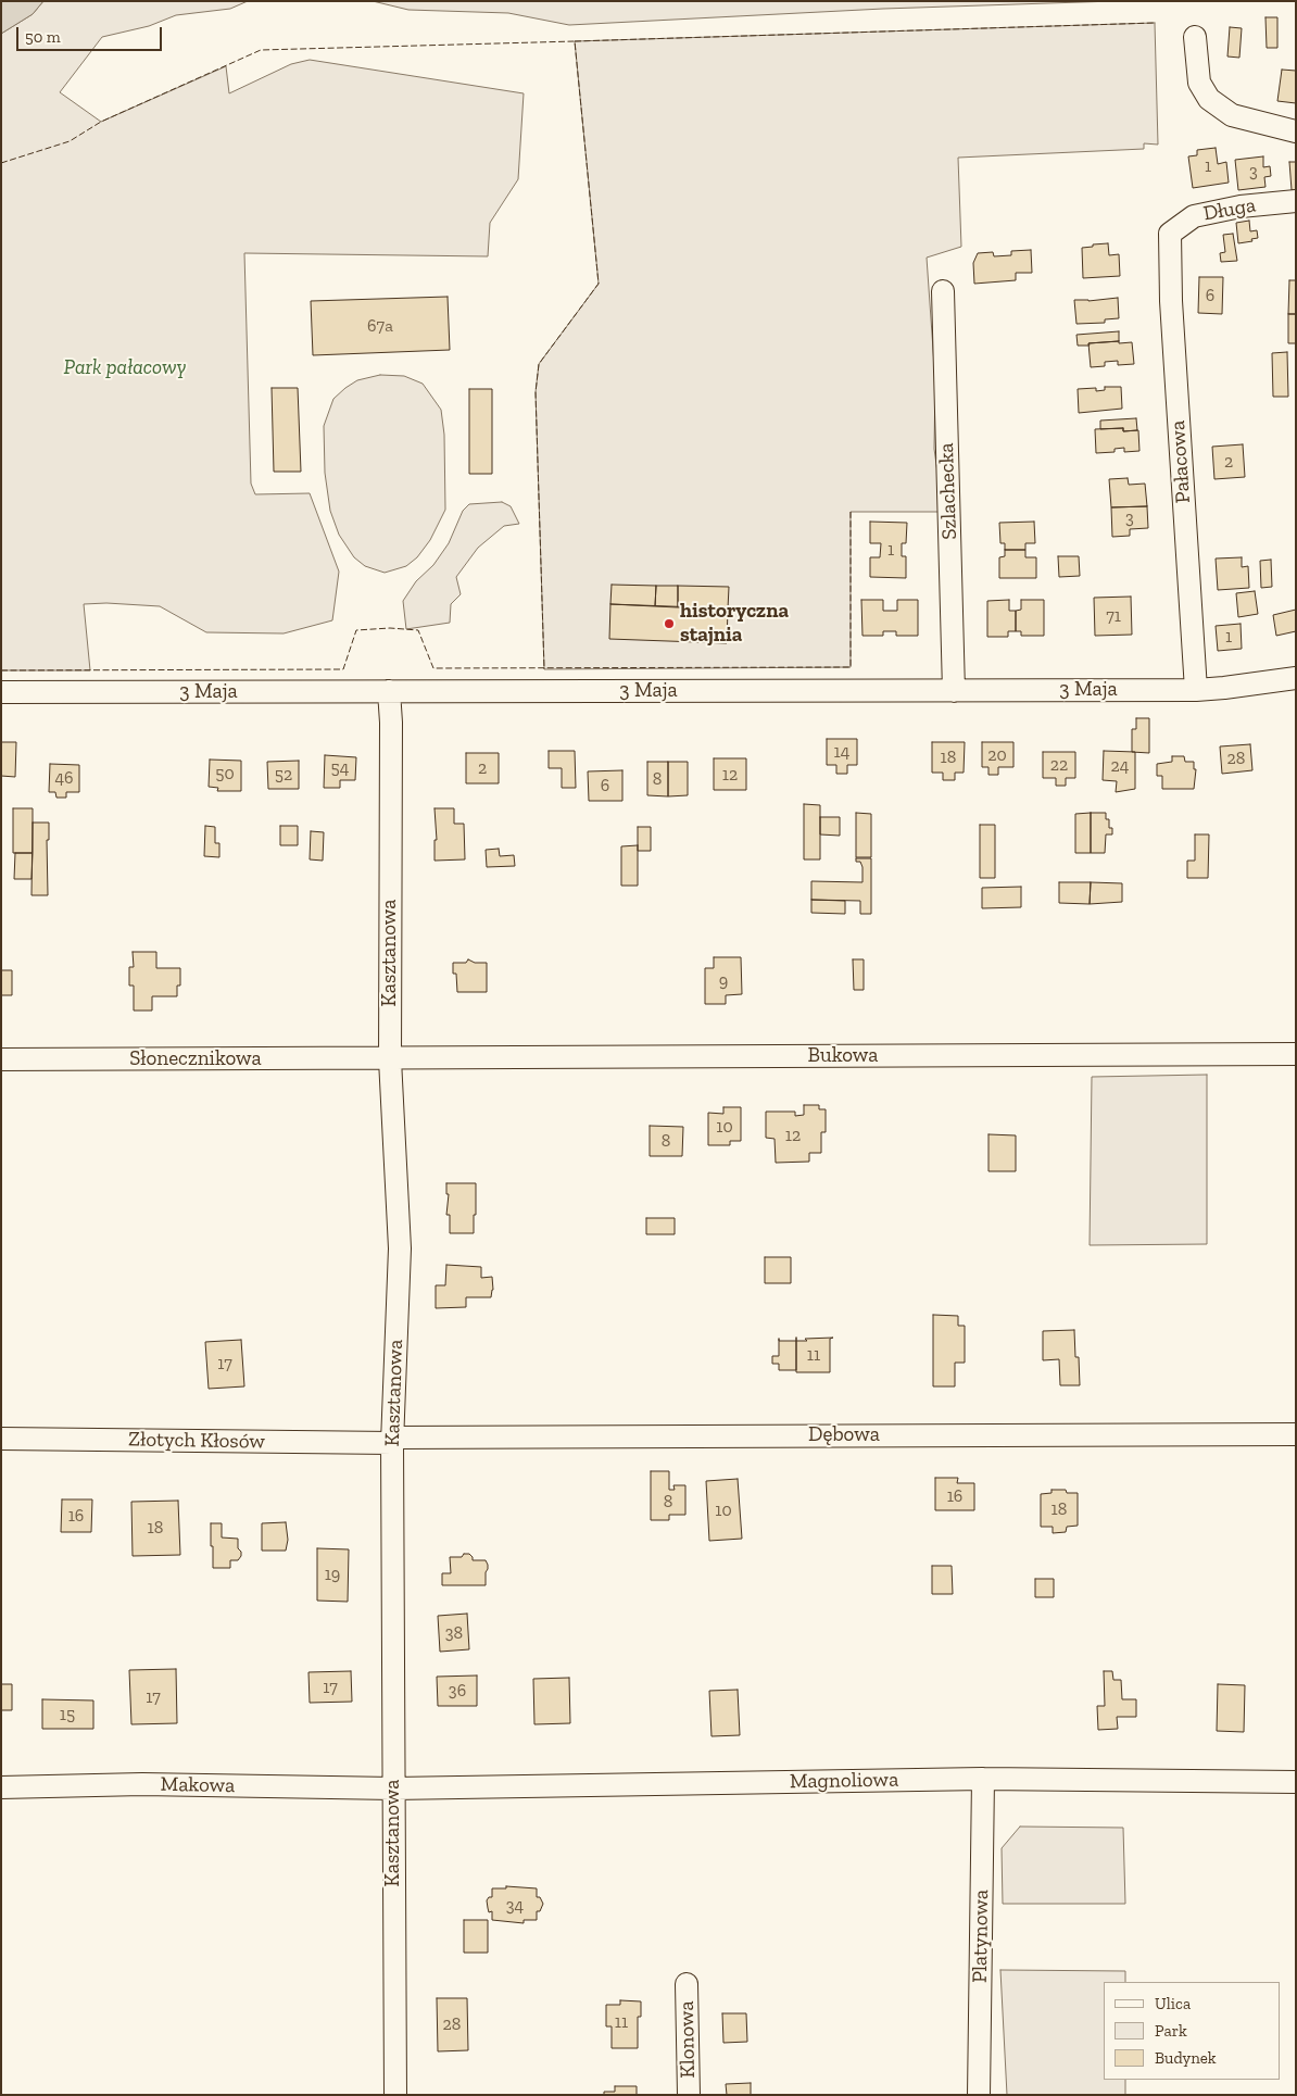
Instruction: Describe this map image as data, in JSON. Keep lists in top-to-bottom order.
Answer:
{
  "streets": {
    "street": [
      "Długa",
      "Pałacowa",
      "Szlachecka",
      "3 Maja",
      "Kasztanowa",
      "Bukowa",
      "Słonecznikowa",
      "Dębowa",
      "Złotych Kłosów",
      "Magnoliowa",
      "Makowa",
      "Platynowa",
      "Klonowa"
    ]
  },
  "crossings": [
    ["Długa", "Pałacowa"],
    ["Pałacowa", "3 Maja"],
    ["Szlachecka", "3 Maja"],
    ["3 Maja", "Kasztanowa"],
    ["Kasztanowa", "Bukowa"],
    ["Kasztanowa", "Słonecznikowa"],
    ["Kasztanowa", "Dębowa"],
    ["Kasztanowa", "Złotych Kłosów"],
    ["Kasztanowa", "Magnoliowa"],
    ["Kasztanowa", "Makowa"],
    ["Bukowa", "Słonecznikowa"],
    ["Dębowa", "Złotych Kłosów"],
    ["Magnoliowa", "Makowa"],
    ["Magnoliowa", "Platynowa"]
  ],
  "parks": ["Park pałacowy"],
  "places": ["historyczna stajnia"],
  "house_numbers": [
    "1",
    "3",
    "6",
    "67a",
    "2",
    "3",
    "1",
    "71",
    "1",
    "14",
    "20",
    "18",
    "28",
    "22",
    "24",
    "54",
    "2",
    "50",
    "52",
    "12",
    "46",
    "8",
    "6",
    "9",
    "10",
    "12",
    "8",
    "11",
    "17",
    "16",
    "8",
    "18",
    "10",
    "16",
    "18",
    "19",
    "38",
    "17",
    "36",
    "17",
    "15",
    "34",
    "11",
    "28"
  ],
  "legend": ["Ulica", "Park", "Budynek"],
  "scale_bar": "50 m"
}
